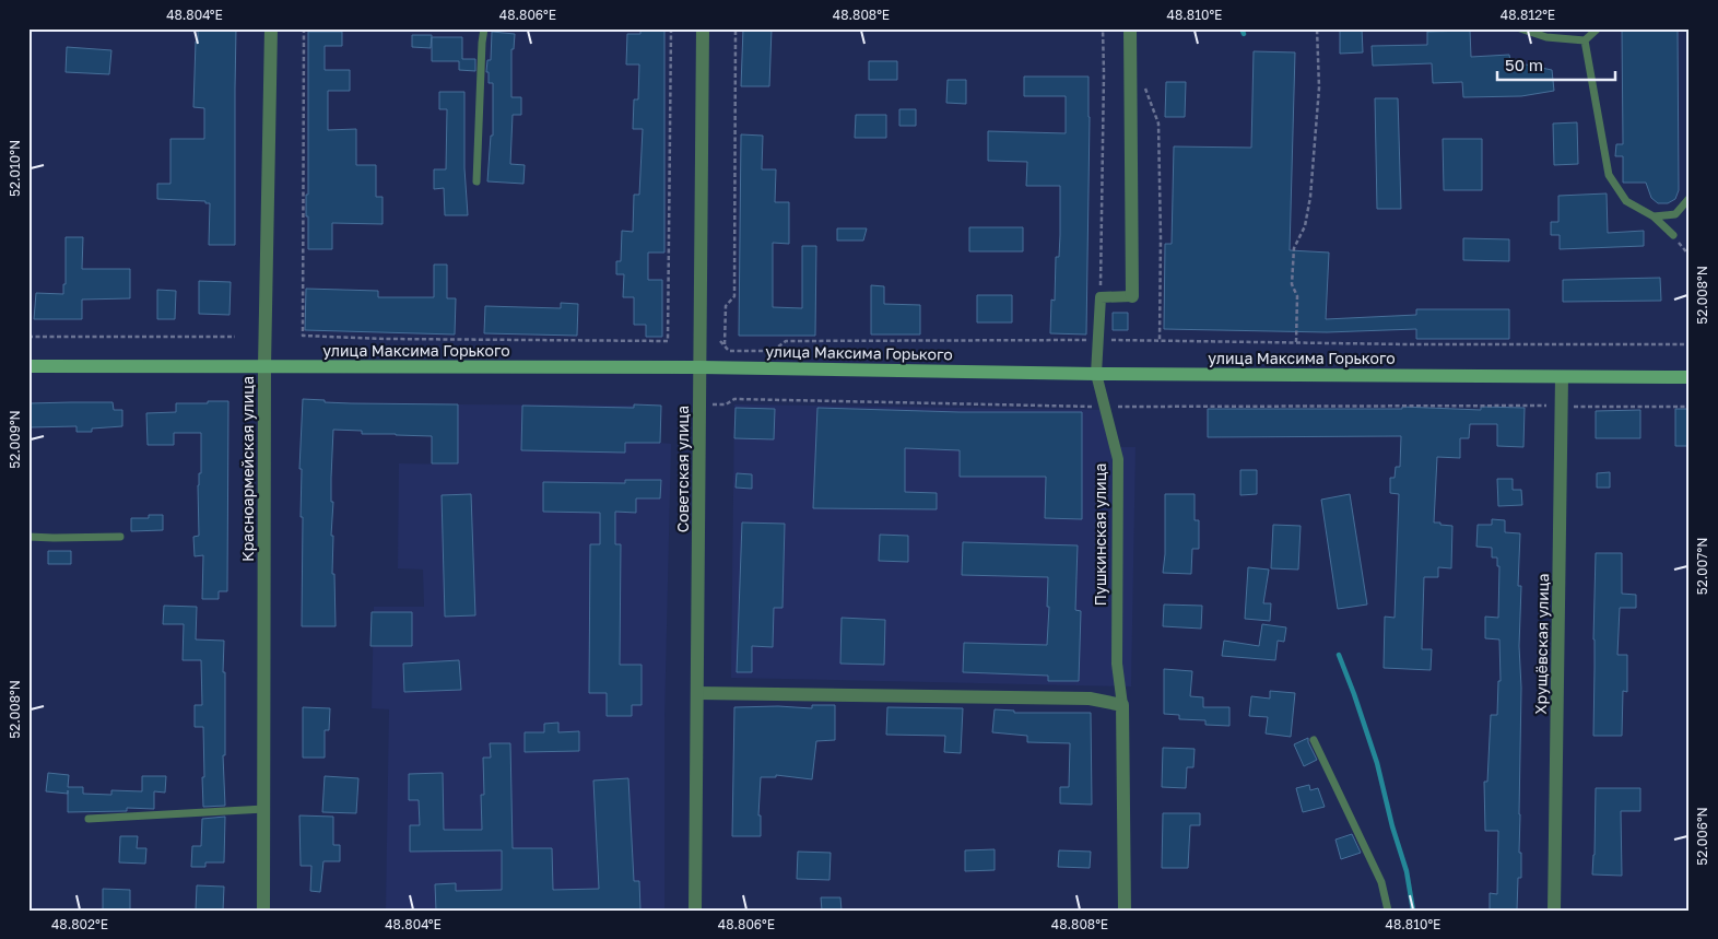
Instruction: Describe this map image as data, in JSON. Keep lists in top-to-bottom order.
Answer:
{
  "streets": {
    "main road": ["улица Максима Горького"],
    "street": [
      "Красноармейская улица",
      "Советская улица",
      "Пушкинская улица",
      "Хрущёвская улица"
    ]
  },
  "crossings": [
    ["улица Максима Горького", "Красноармейская улица"],
    ["улица Максима Горького", "Советская улица"],
    ["улица Максима Горького", "Пушкинская улица"],
    ["улица Максима Горького", "Хрущёвская улица"]
  ],
  "scale_bar": "50 m",
  "coordinates": [
    "48.804°E",
    "48.806°E",
    "48.808°E",
    "48.810°E",
    "48.812°E",
    "52.010°N",
    "52.008°N",
    "52.009°N",
    "52.007°N",
    "52.006°N",
    "48.802°E"
  ]
}
